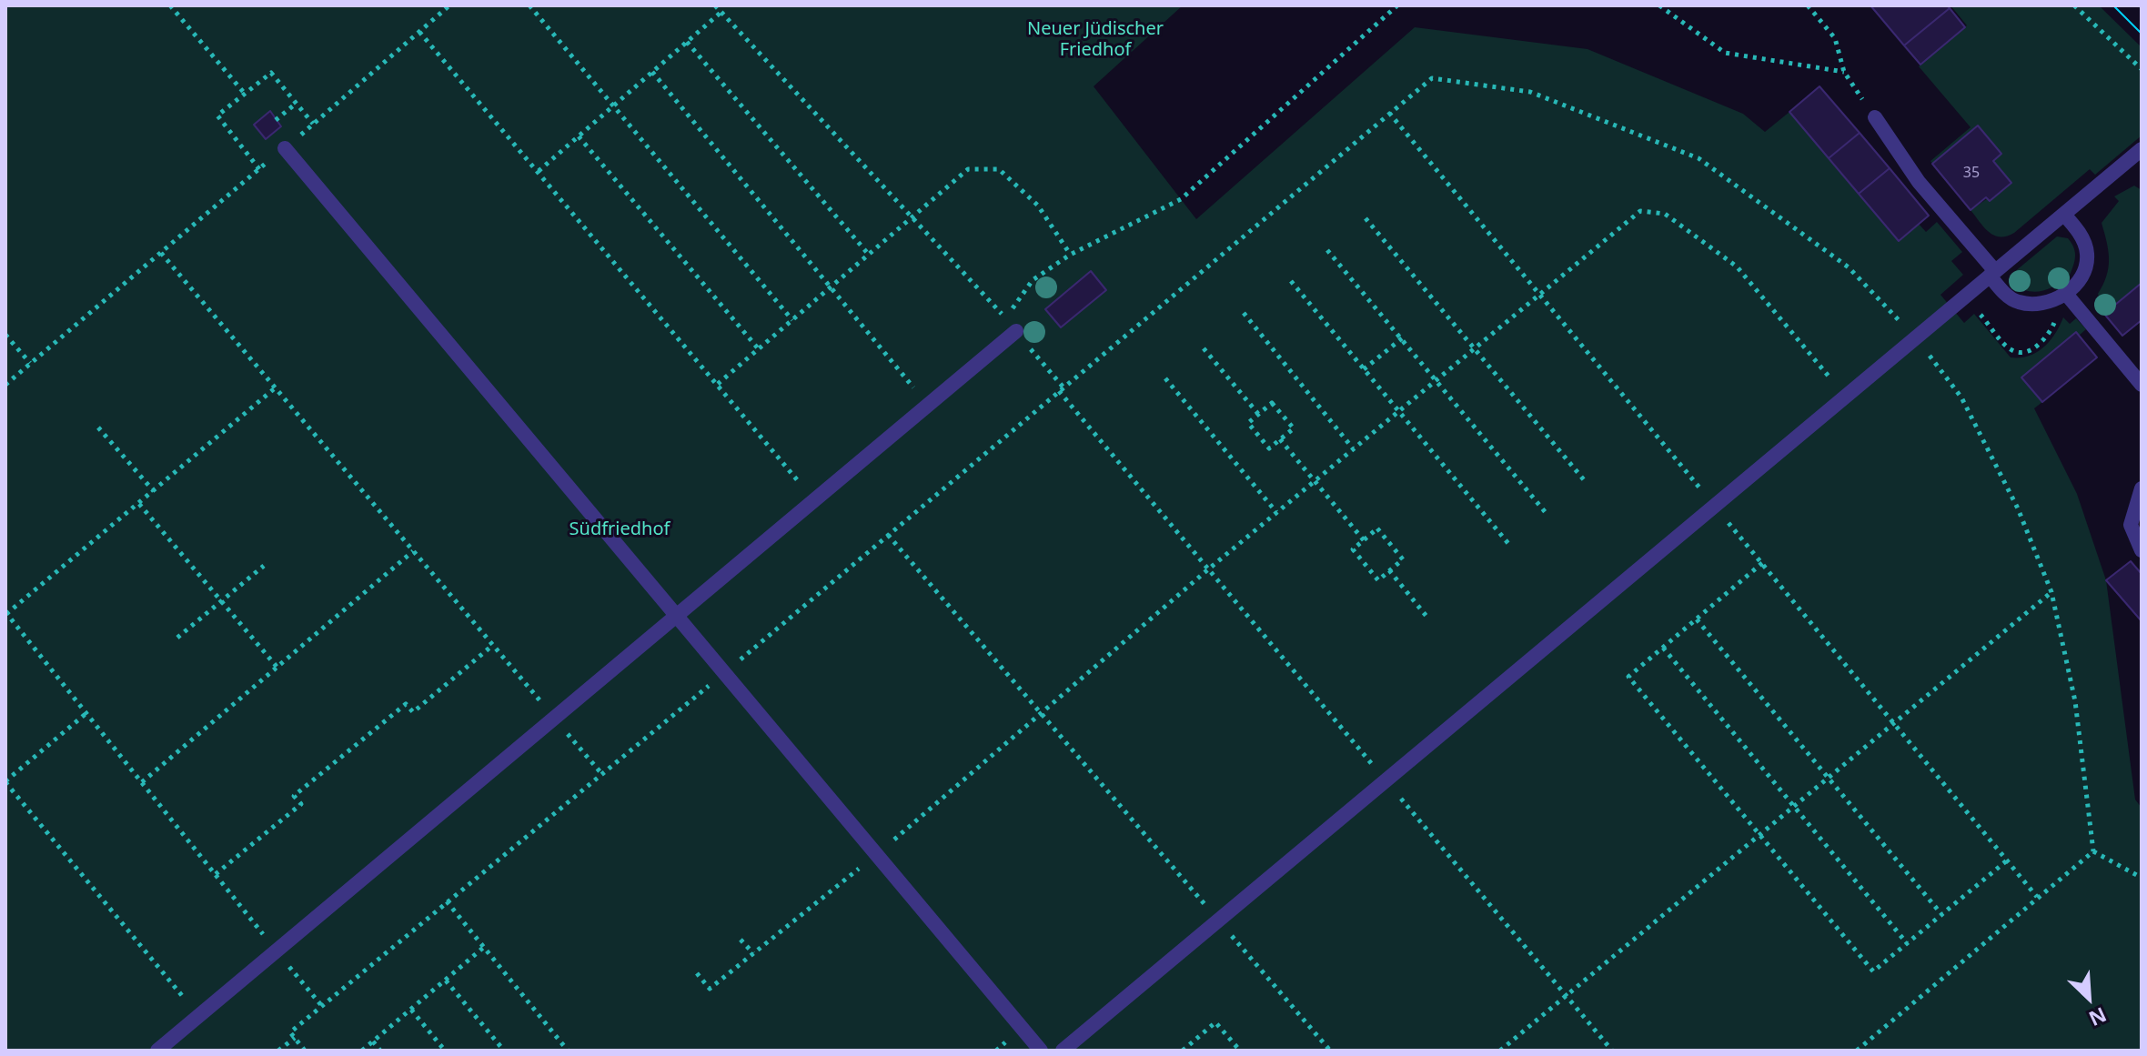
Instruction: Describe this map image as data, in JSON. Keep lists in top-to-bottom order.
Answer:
{
  "parks": ["Neuer Jüdischer Friedhof", "Südfriedhof"],
  "house_numbers": ["35"],
  "north": "bottom right"
}
